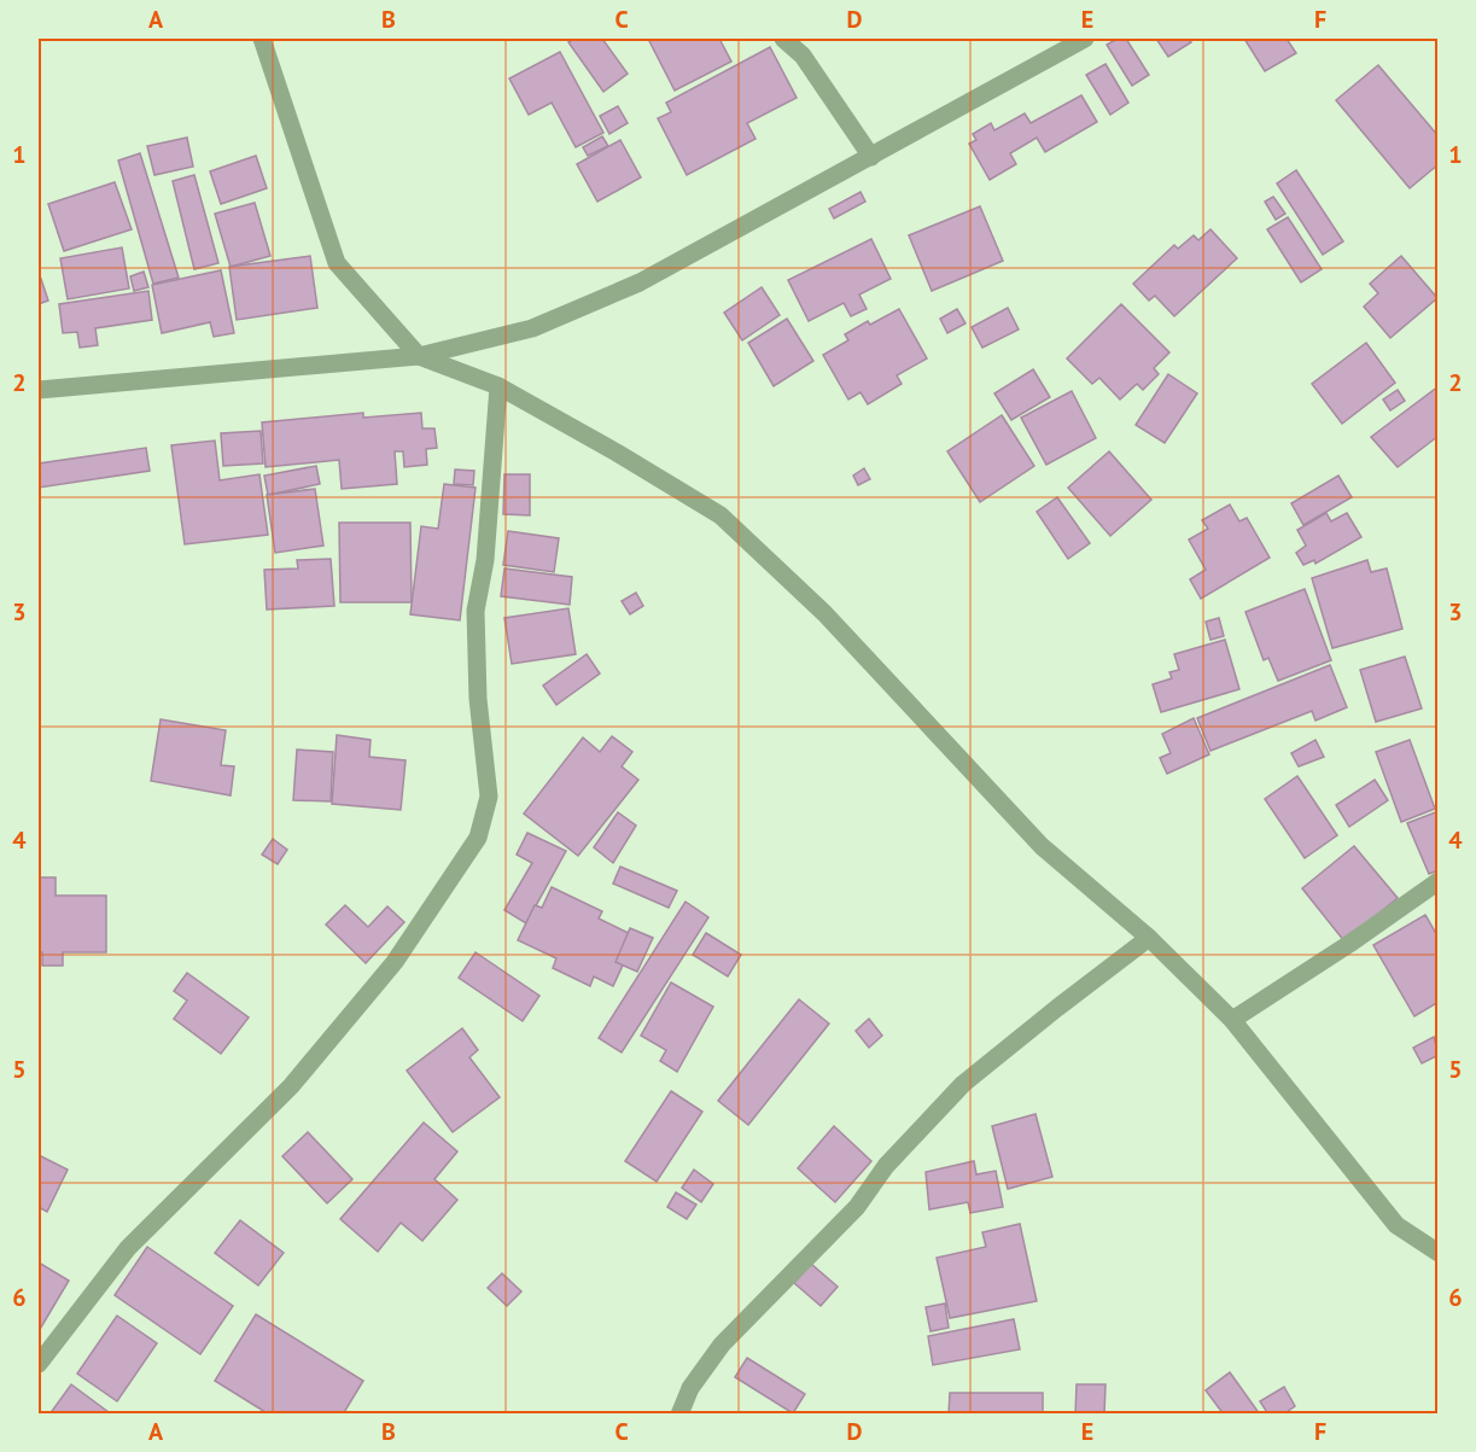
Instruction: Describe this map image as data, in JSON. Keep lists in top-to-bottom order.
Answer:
{
  "grid": {
    "columns": [
      "A",
      "B",
      "C",
      "D",
      "E",
      "F"
    ],
    "rows": [
      "1",
      "2",
      "3",
      "4",
      "5",
      "6"
    ]
  }
}
